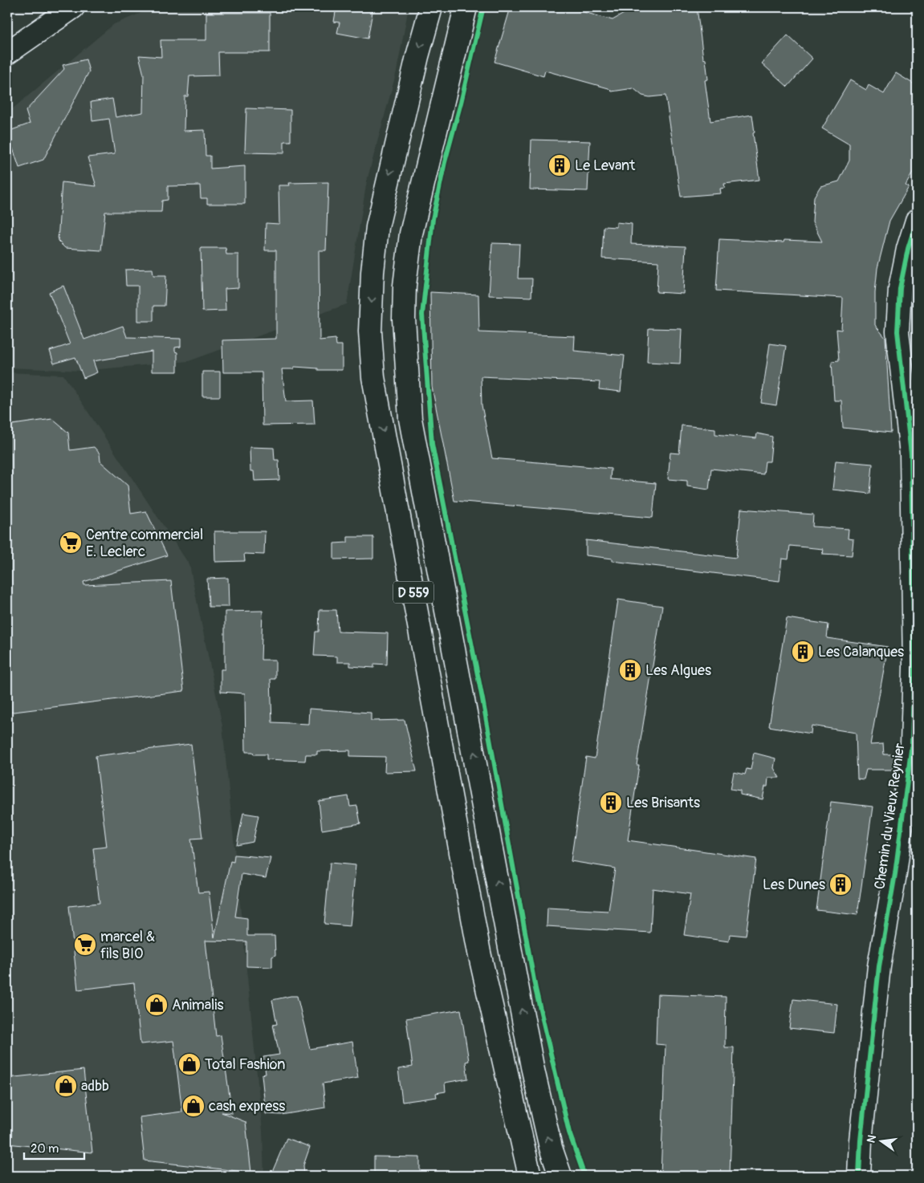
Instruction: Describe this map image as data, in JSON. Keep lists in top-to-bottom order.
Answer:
{
  "streets": {
    "main road": ["D 559", "Chemin du Vieux Reynier"]
  },
  "places": {
    "building": [
      "Le Levant",
      "Les Calanques",
      "Les Algues",
      "Les Brisants",
      "Les Dunes"
    ],
    "supermarket": ["Centre commercial E. Leclerc", "marcel & fils BIO"],
    "shop": [
      "Animalis",
      "Total Fashion",
      "adbb",
      "cash express"
    ]
  },
  "scale_bar": "20 m",
  "north": "left"
}
